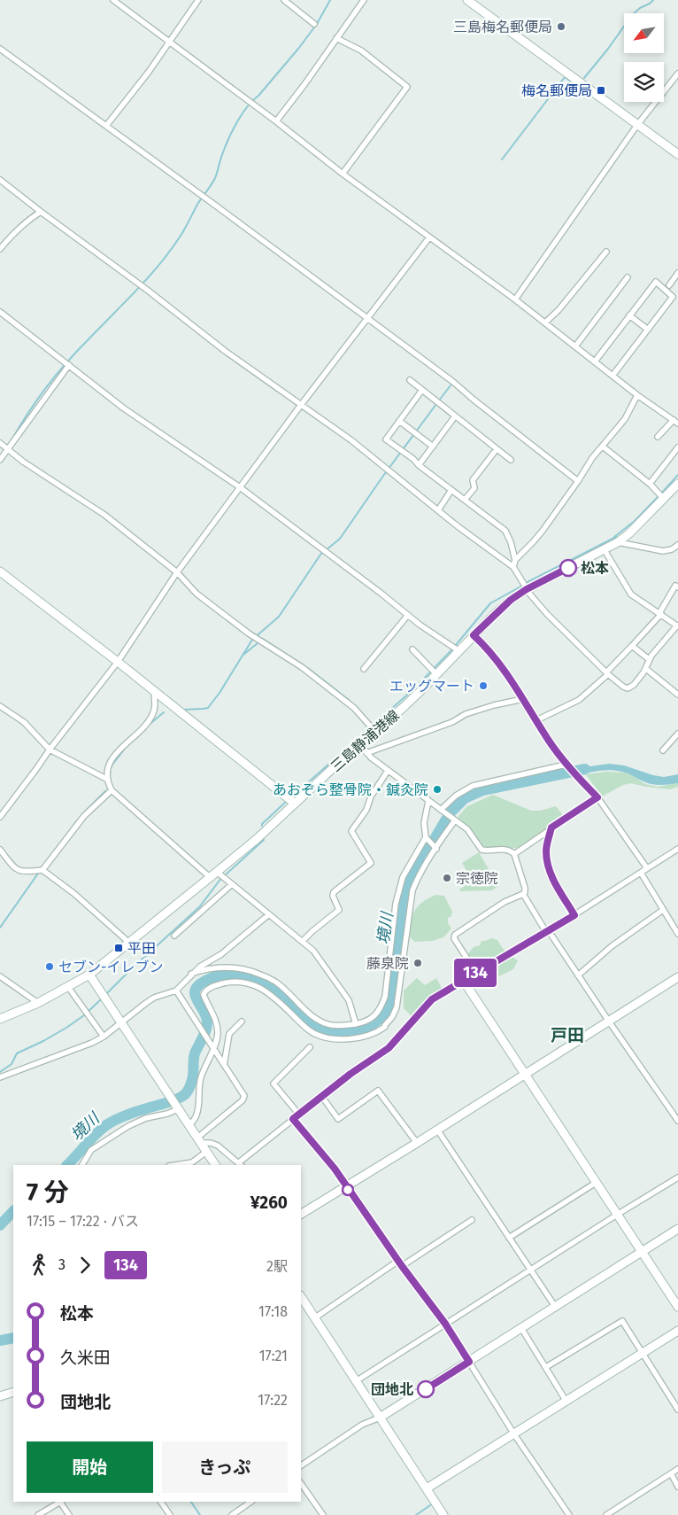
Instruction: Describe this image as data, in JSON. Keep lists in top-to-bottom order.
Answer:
{
  "streets": {
    "street": ["三島静浦港線"]
  },
  "districts": ["戸田"],
  "water": ["境川"],
  "places": {
    "other": [
      "三島梅名郵便局",
      "松本",
      "エッグマート",
      "あおぞら整骨院・鍼灸院",
      "宗徳院",
      "藤泉院",
      "セブン-イレブン",
      "団地北"
    ],
    "transit": ["梅名郵便局", "平田"]
  },
  "lines": ["bus line 134"],
  "north": "bottom left",
  "page": {
    "on_map": "134",
    "heading": ["7 分", "17:15 – 17:22 · バス", "¥260"],
    "legs": ["3", "134", "2駅"],
    "list": [
      {
        "name": "松本",
        "value": "17:18"
      },
      {
        "name": "久米田",
        "value": "17:21"
      },
      {
        "name": "団地北",
        "value": "17:22"
      }
    ],
    "buttons": ["開始", "きっぷ"]
  }
}
